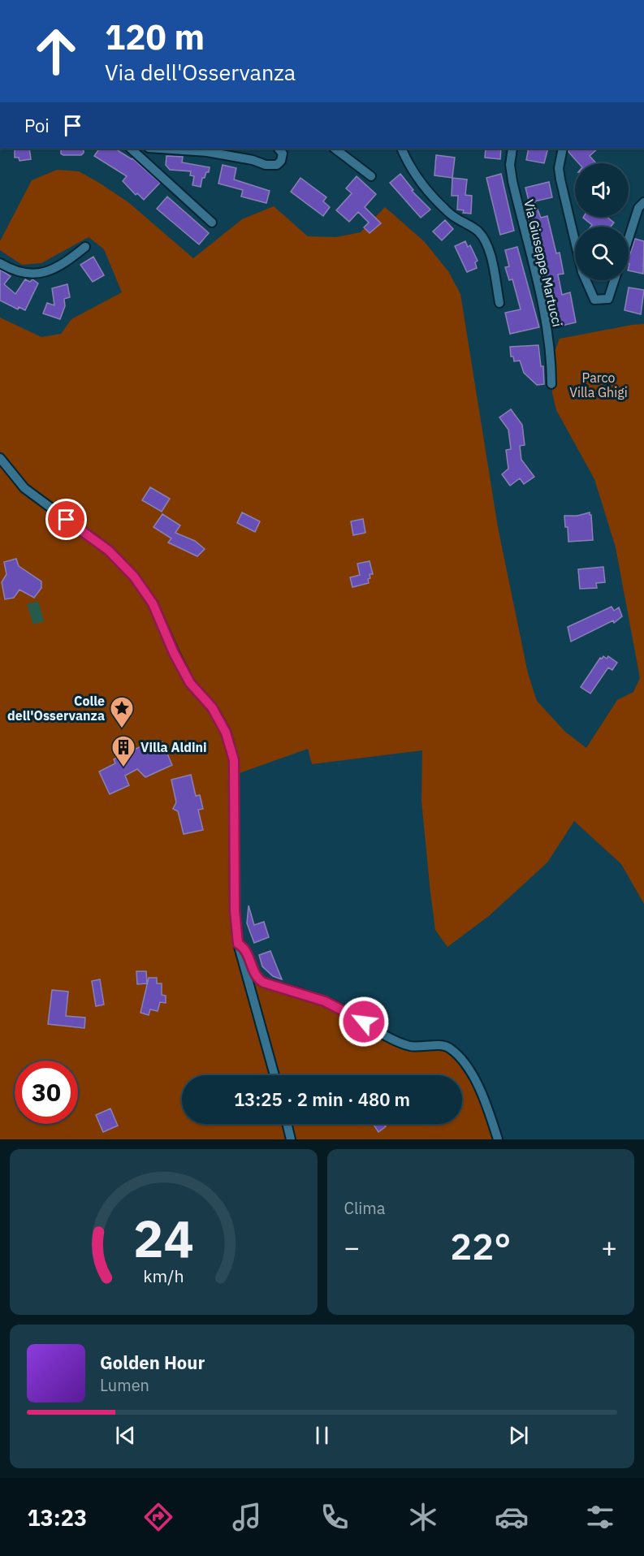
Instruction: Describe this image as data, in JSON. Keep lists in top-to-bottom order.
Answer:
{
  "streets": {
    "street": ["Via Giuseppe Martucci"]
  },
  "parks": ["Parco Villa Ghigi"],
  "places": {
    "place": ["Colle dell'Osservanza"],
    "building": ["Villa Aldini"]
  },
  "page": {
    "turn": ["120 m", "Via dell'Osservanza"],
    "then": "Poi",
    "limit": "30",
    "trip": "13:25 · 2 min · 480 m",
    "tile": "Clima",
    "heat": ["−", "22°", "+"],
    "song": ["Golden Hour", "Lumen"],
    "tabs": "13:23",
    "gauge": ["24", "km/h"]
  }
}
